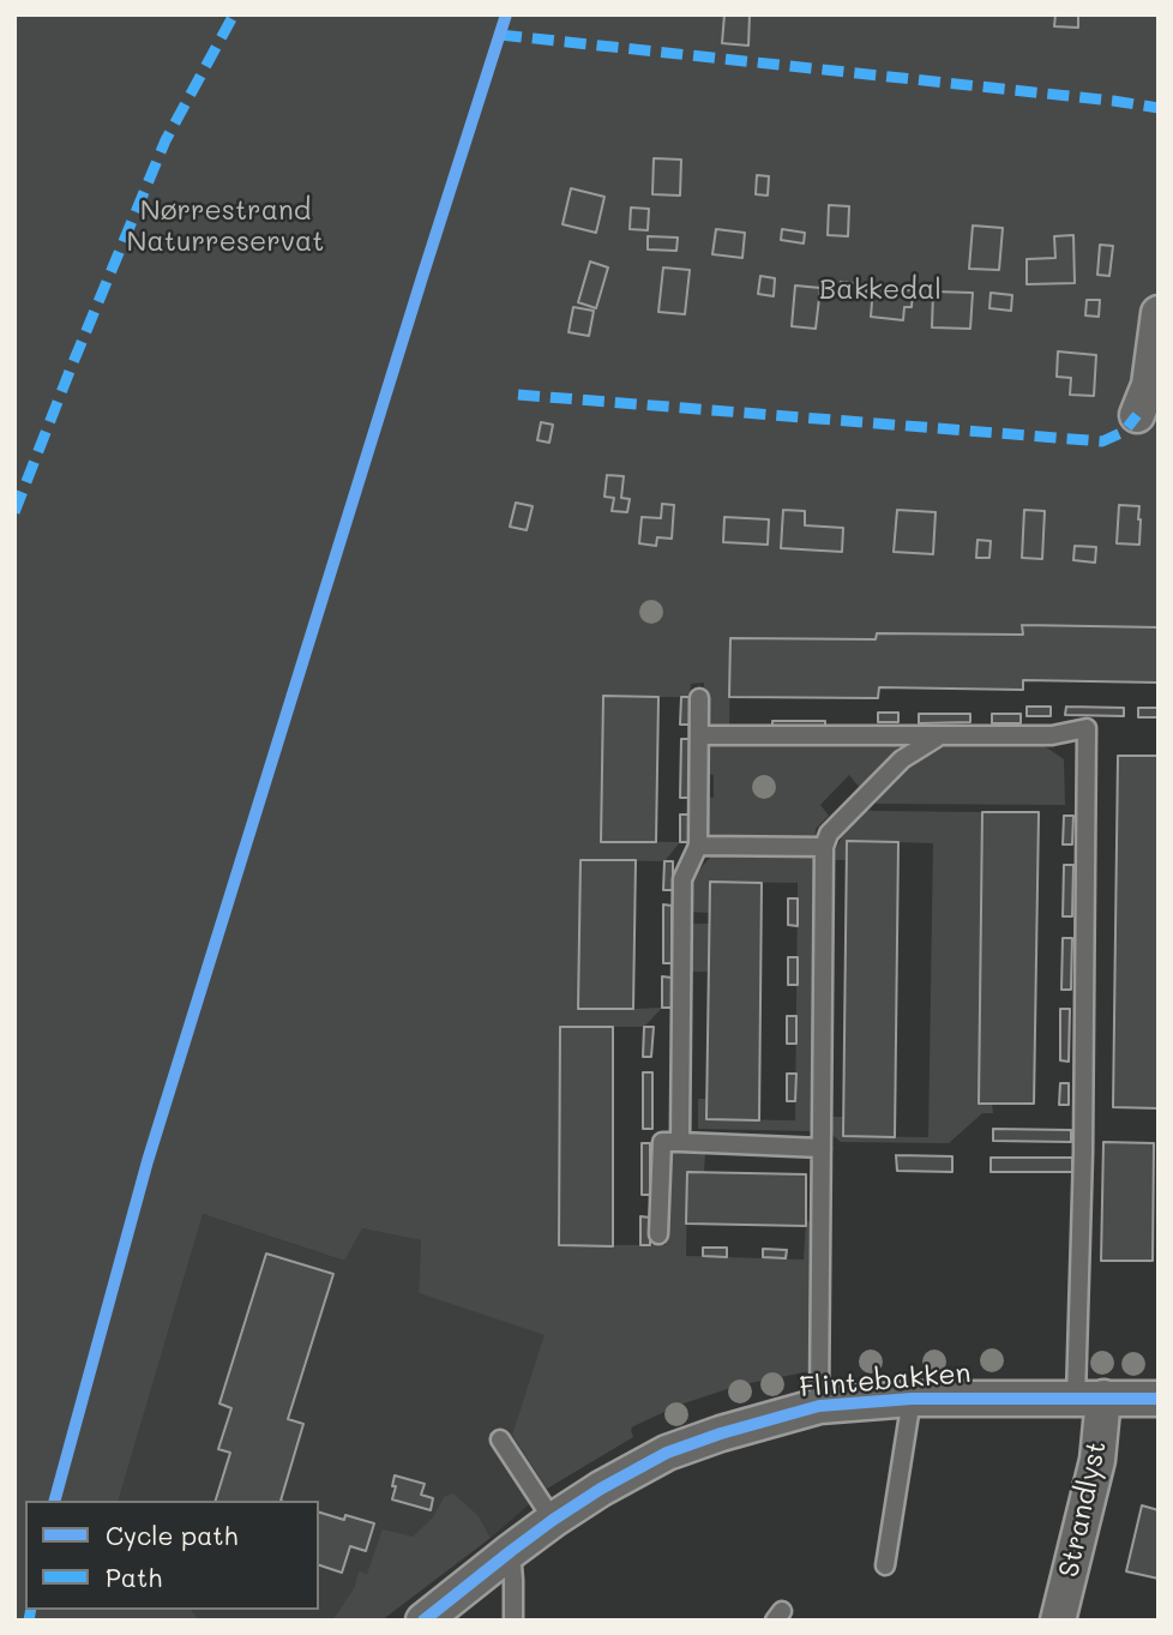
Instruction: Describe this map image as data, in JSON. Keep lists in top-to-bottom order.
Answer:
{
  "streets": {
    "street": ["Flintebakken", "Strandlyst"]
  },
  "crossings": [
    ["Flintebakken", "Strandlyst"]
  ],
  "parks": ["Nørrestrand Naturreservat", "Bakkedal"],
  "legend": ["Cycle path", "Path"]
}
